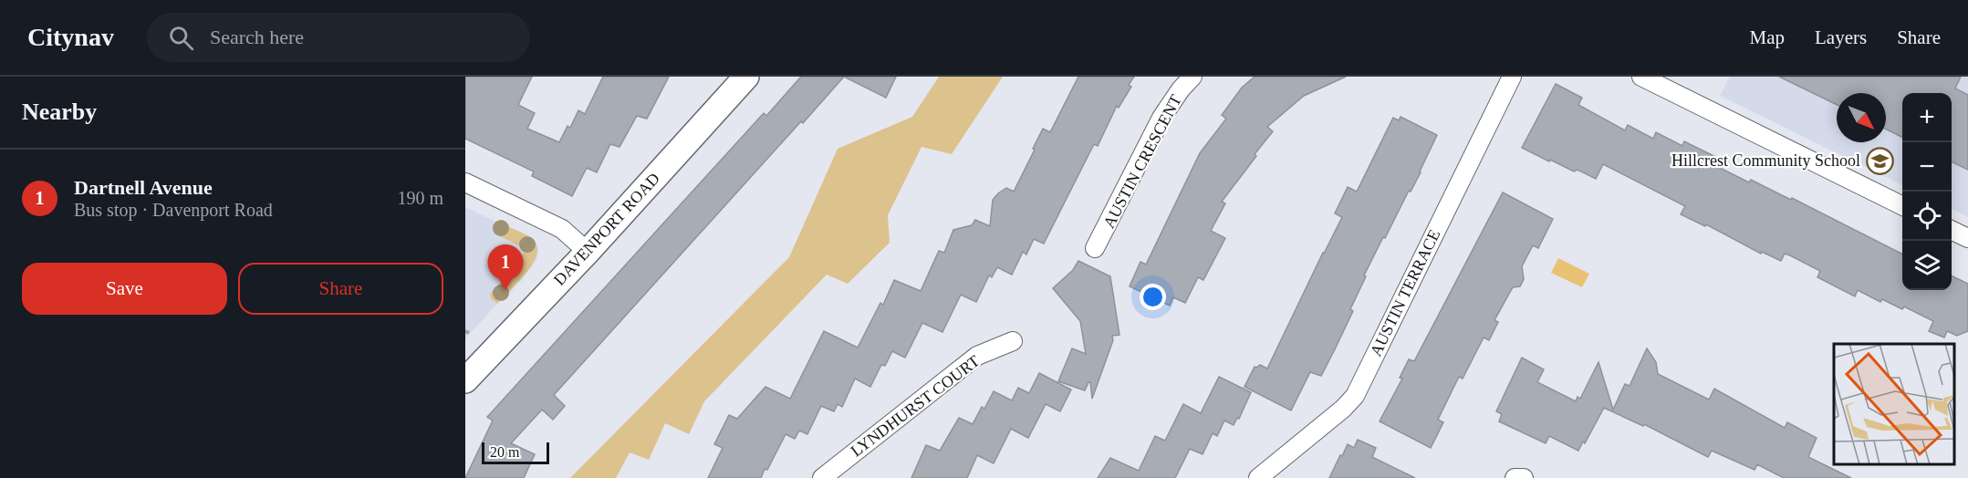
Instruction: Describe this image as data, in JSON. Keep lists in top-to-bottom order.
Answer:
{
  "streets": {
    "street": [
      "AUSTIN CRESCENT",
      "DAVENPORT ROAD",
      "AUSTIN TERRACE",
      "LYNDHURST COURT"
    ]
  },
  "places": {
    "school or university": ["Hillcrest Community School"]
  },
  "scale_bar": "20 m",
  "north": "bottom right",
  "page": {
    "header": "Citynav",
    "search": "Search here",
    "nav": ["Map", "Layers", "Share"],
    "heading": "Nearby",
    "map_buttons": ["+", "−"],
    "list": [
      {
        "mark": "1",
        "name": "Dartnell Avenue",
        "note": "Bus stop · Davenport Road",
        "value": "190 m"
      }
    ],
    "pins": "1",
    "buttons": ["Save", "Share"],
    "scale": "20 m"
  }
}
